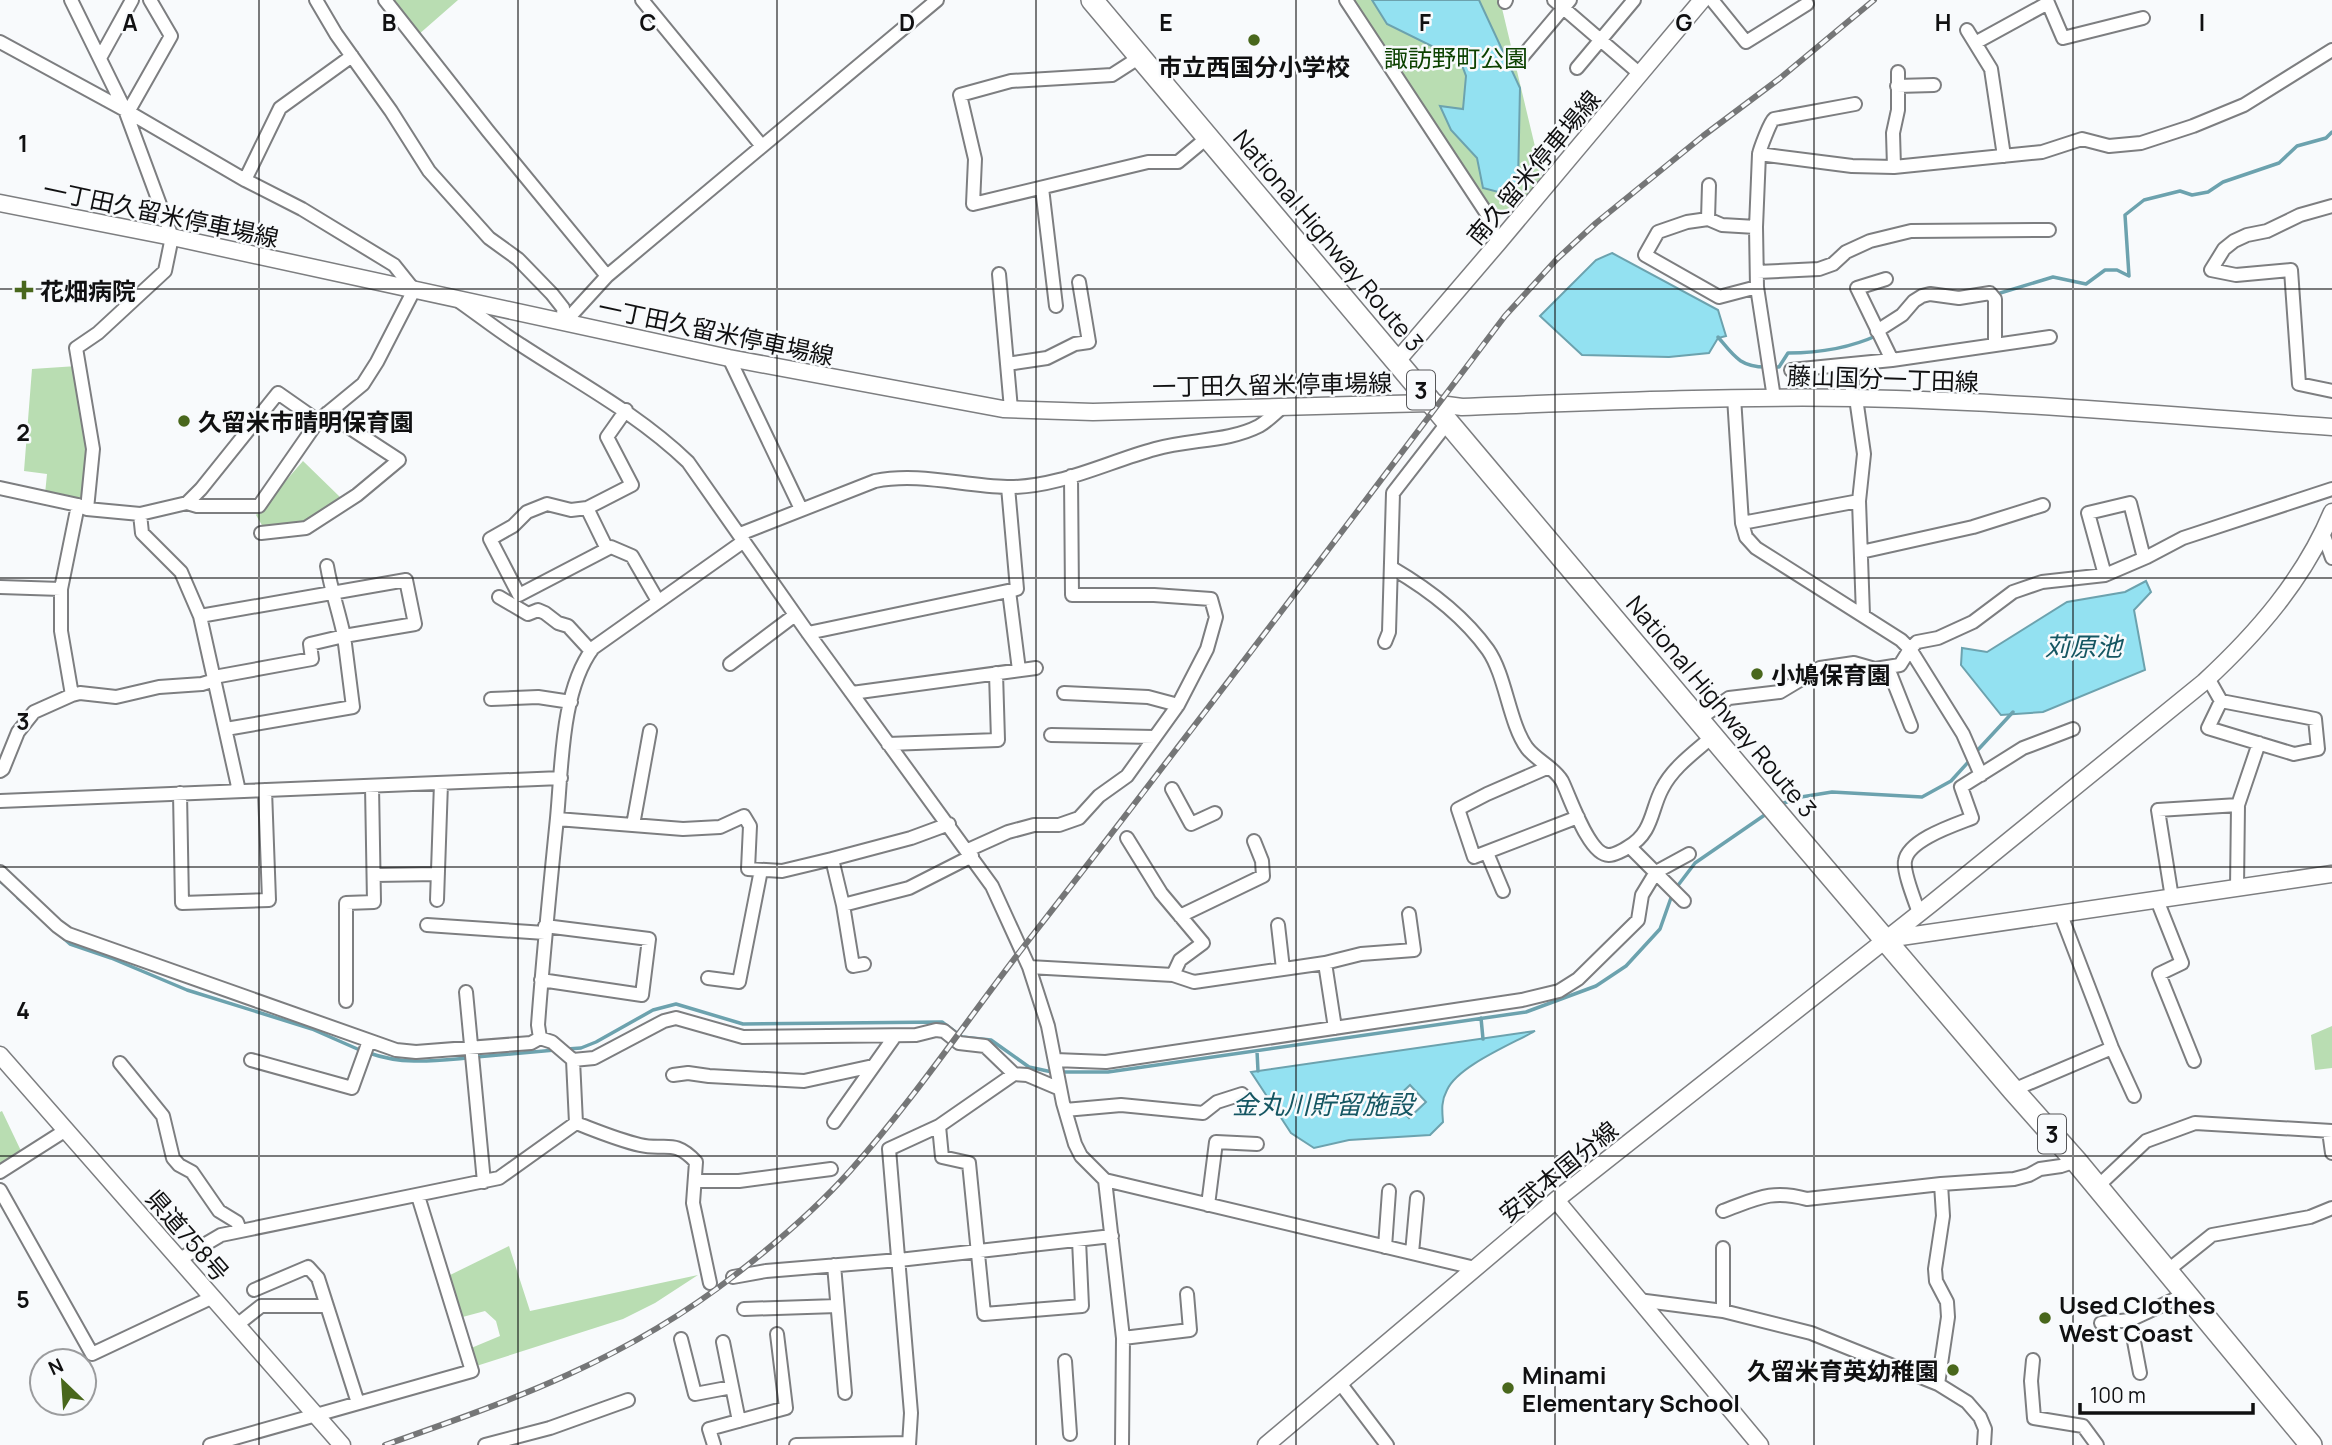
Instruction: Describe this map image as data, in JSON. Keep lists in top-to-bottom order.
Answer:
{
  "streets": {
    "highway": ["National Highway Route 3", "3"],
    "main road": [
      "南久留米停車場線",
      "一丁田久留米停車場線",
      "藤山国分一丁田線",
      "安武本国分線",
      "県道758号"
    ]
  },
  "crossings": [
    ["南久留米停車場線", "National Highway Route 3"],
    ["一丁田久留米停車場線", "National Highway Route 3"],
    ["一丁田久留米停車場線", "藤山国分一丁田線"],
    ["National Highway Route 3", "藤山国分一丁田線"],
    ["National Highway Route 3", "安武本国分線"]
  ],
  "water": ["苅原池", "金丸川貯留施設"],
  "parks": ["諏訪野町公園"],
  "places": {
    "other": [
      "市立西国分小学校",
      "久留米市晴明保育園",
      "小鳩保育園",
      "Used Clothes West Coast",
      "久留米育英幼稚園",
      "Minami Elementary School"
    ],
    "health": ["花畑病院"]
  },
  "scale_bar": "100 m",
  "north": "top left",
  "grid": {
    "columns": [
      "A",
      "B",
      "C",
      "D",
      "E",
      "F",
      "G",
      "H",
      "I"
    ],
    "rows": [
      "1",
      "2",
      "3",
      "4",
      "5"
    ]
  }
}
